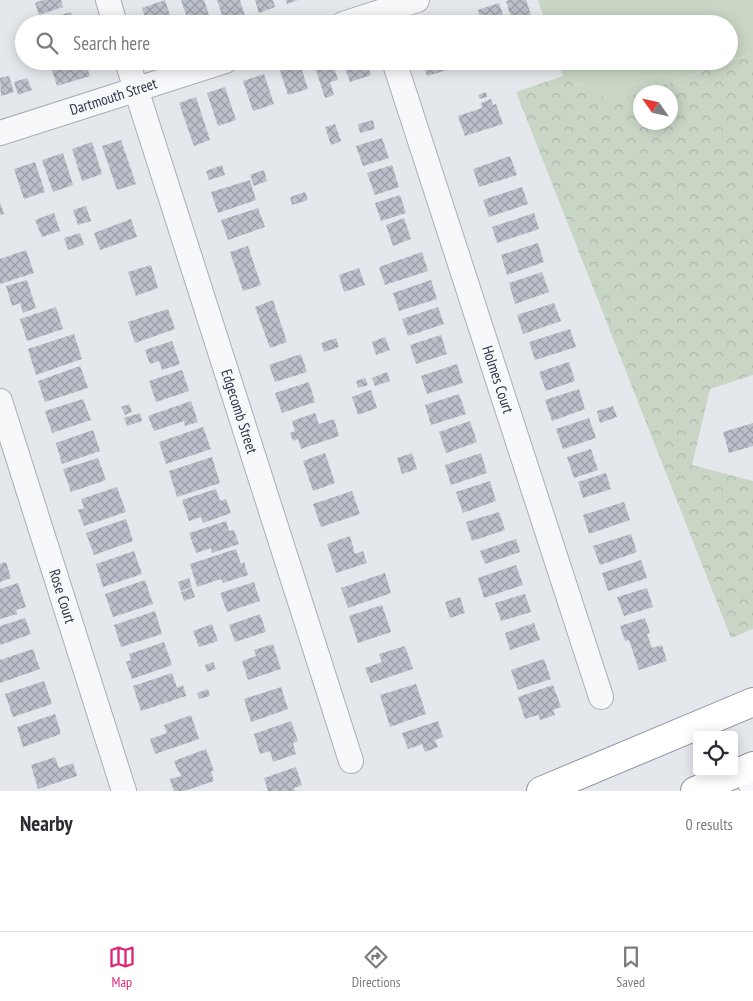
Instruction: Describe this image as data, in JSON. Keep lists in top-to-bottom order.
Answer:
{
  "streets": {
    "street": [
      "Dartmouth Street",
      "Holmes Court",
      "Edgecomb Street",
      "Rose Court"
    ]
  },
  "crossings": [
    ["Dartmouth Street", "Edgecomb Street"]
  ],
  "north": "top left",
  "page": {
    "search": "Search here",
    "heading": ["Nearby", "0 results"],
    "nav": ["Map", "Directions", "Saved"]
  }
}
